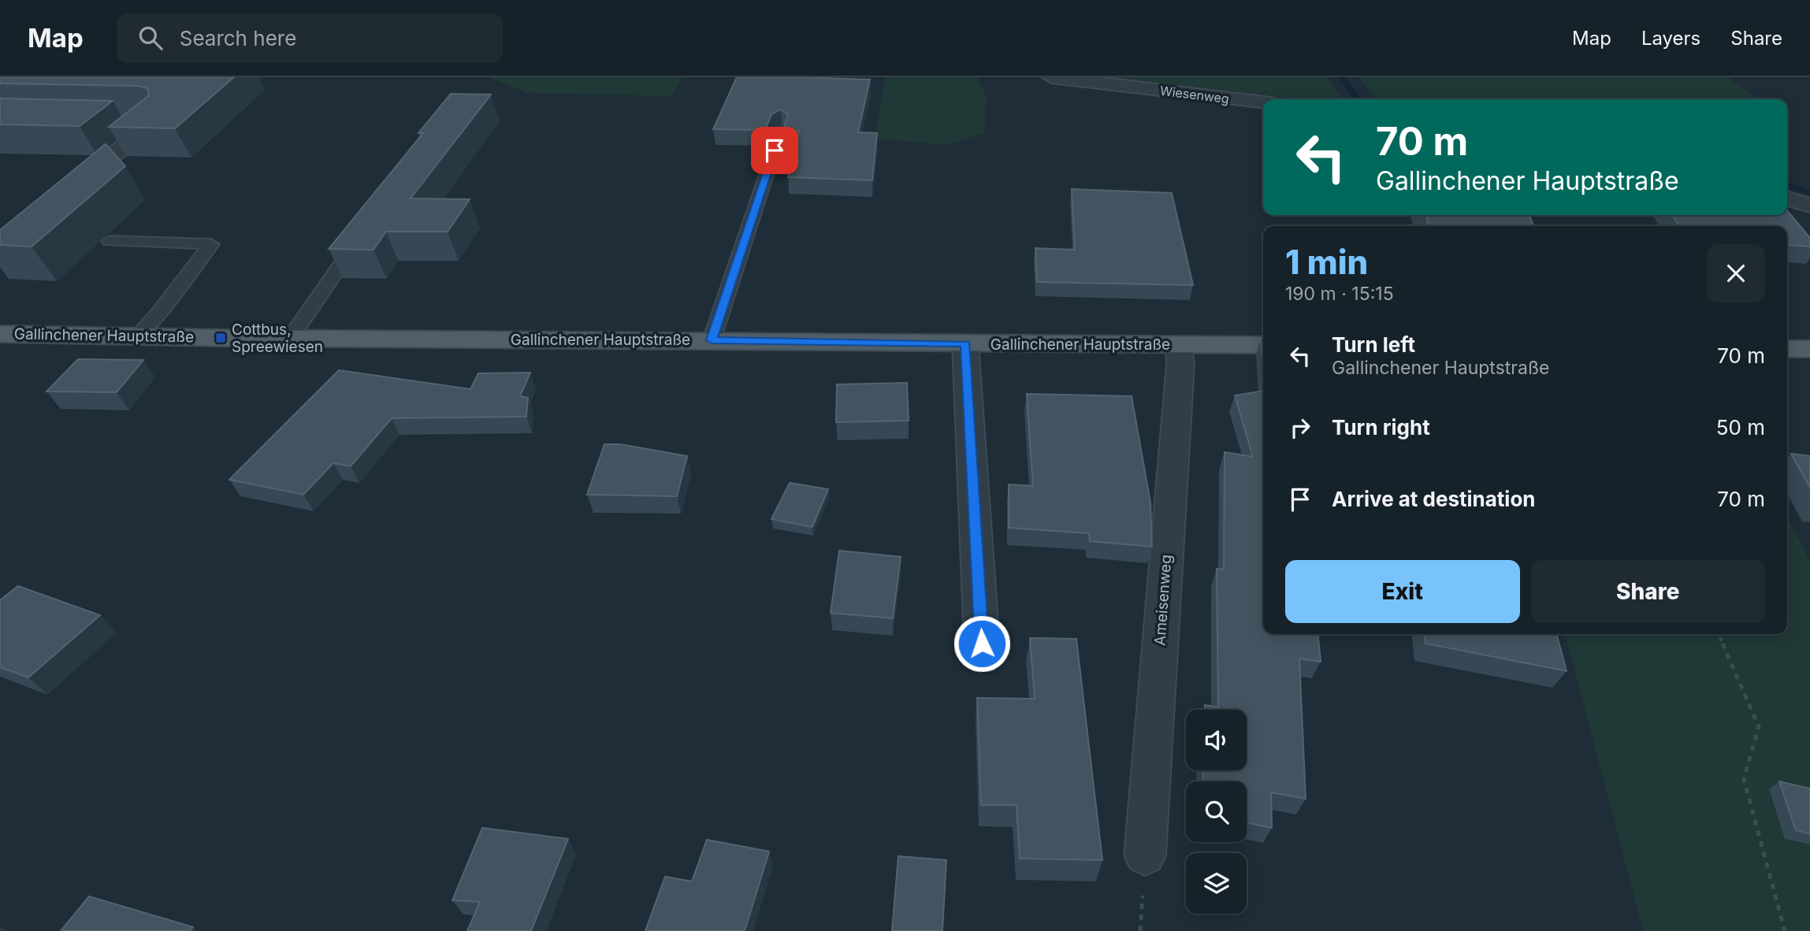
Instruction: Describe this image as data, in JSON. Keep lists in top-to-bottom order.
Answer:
{
  "streets": {
    "main road": ["Gallinchener Hauptstraße"],
    "street": ["Wiesenweg", "Ameisenweg"]
  },
  "crossings": [
    ["Gallinchener Hauptstraße", "Ameisenweg"]
  ],
  "places": {
    "transit": ["Cottbus, Spreewiesen"]
  },
  "page": {
    "header": "Map",
    "search": "Search here",
    "nav": ["Map", "Layers", "Share"],
    "turn": ["70 m", "Gallinchener Hauptstraße"],
    "heading": ["1 min", "190 m · 15:15"],
    "list": [
      {
        "name": "Turn left",
        "note": "Gallinchener Hauptstraße",
        "value": "70 m"
      },
      {
        "name": "Turn right",
        "value": "50 m"
      },
      {
        "name": "Arrive at destination",
        "value": "70 m"
      }
    ],
    "buttons": ["Exit", "Share"]
  }
}
